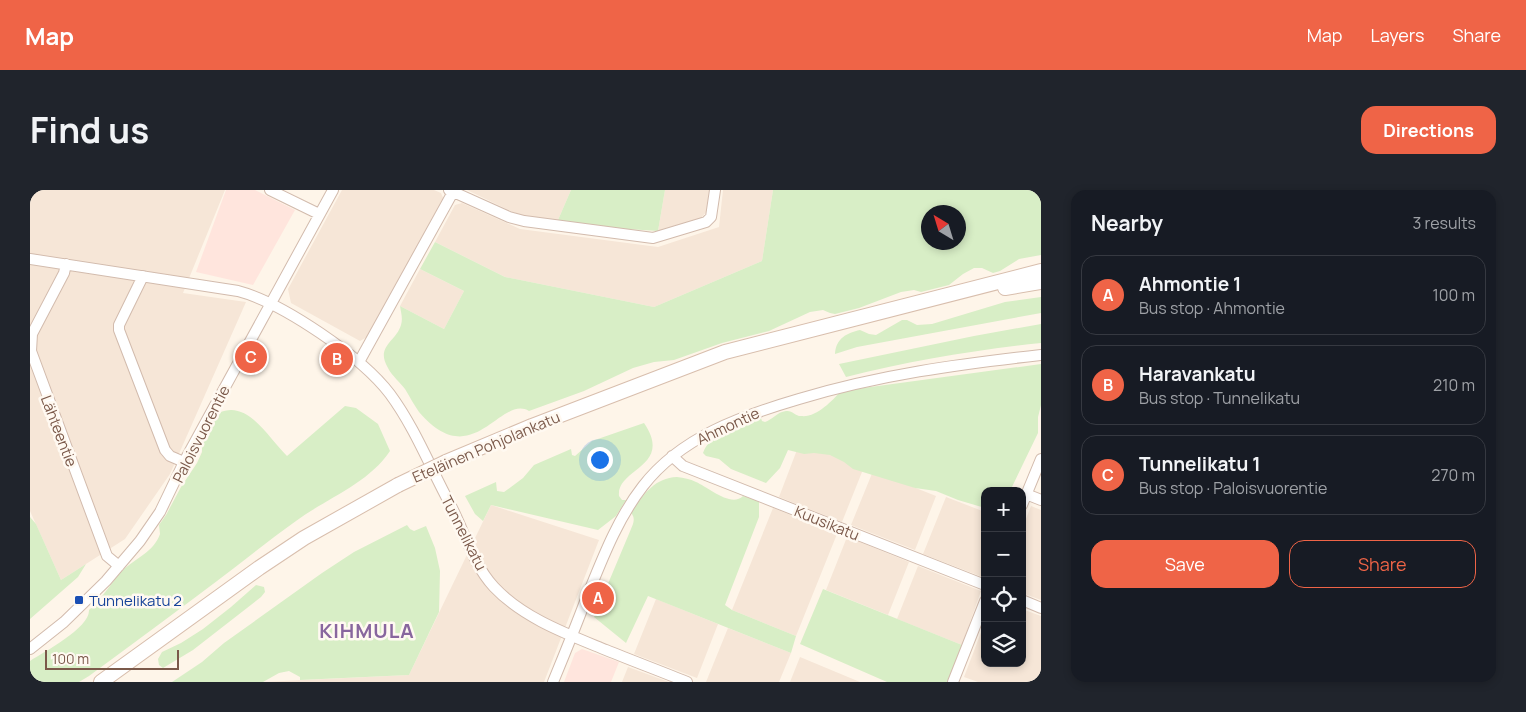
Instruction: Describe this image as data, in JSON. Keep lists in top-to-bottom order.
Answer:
{
  "streets": {
    "main road": ["Eteläinen Pohjolankatu"],
    "street": [
      "Ahmontie",
      "Lähteentie",
      "Paloisvuorentie",
      "Kuusikatu",
      "Tunnelikatu"
    ]
  },
  "crossings": [
    ["Ahmontie", "Kuusikatu"],
    ["Ahmontie", "Tunnelikatu"],
    ["Lähteentie", "Paloisvuorentie"],
    ["Lähteentie", "Tunnelikatu"],
    ["Paloisvuorentie", "Tunnelikatu"]
  ],
  "districts": ["KIHMULA"],
  "places": {
    "transit": ["Tunnelikatu 2"]
  },
  "scale_bar": "100 m",
  "north": "top left",
  "page": {
    "header": "Map",
    "nav": ["Map", "Layers", "Share"],
    "title": "Find us",
    "buttons": [
      "Directions",
      ["Save", "Share"]
    ],
    "heading": ["Nearby", "3 results"],
    "list": [
      {
        "mark": "A",
        "name": "Ahmontie 1",
        "note": "Bus stop · Ahmontie",
        "value": "100 m"
      },
      {
        "mark": "B",
        "name": "Haravankatu",
        "note": "Bus stop · Tunnelikatu",
        "value": "210 m"
      },
      {
        "mark": "C",
        "name": "Tunnelikatu 1",
        "note": "Bus stop · Paloisvuorentie",
        "value": "270 m"
      }
    ],
    "pins": ["C", "B", "A"],
    "map_buttons": ["+", "−"],
    "scale": "100 m"
  }
}
